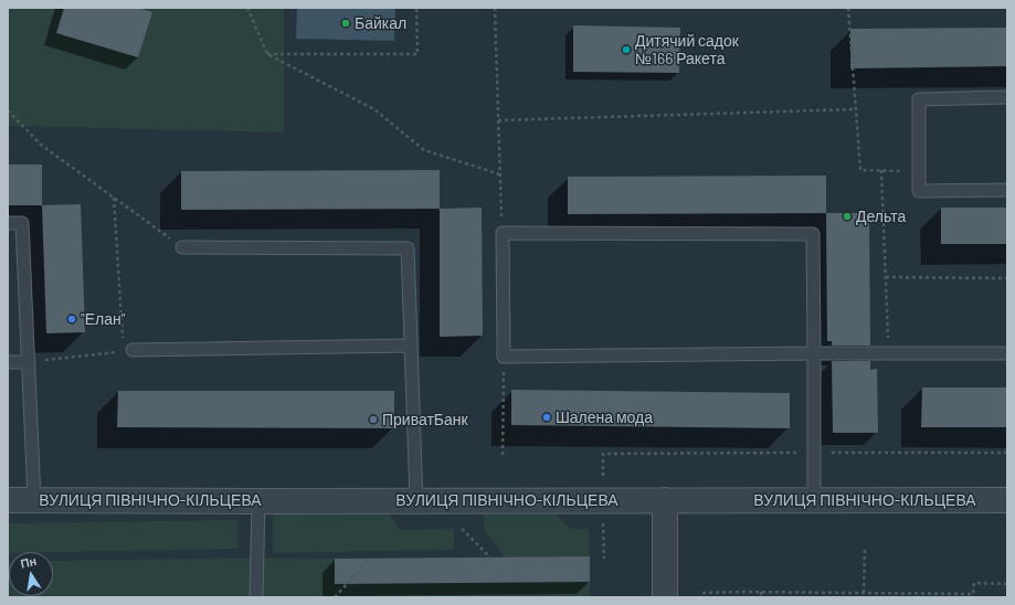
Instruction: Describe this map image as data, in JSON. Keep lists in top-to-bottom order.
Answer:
{
  "streets": {
    "street": ["ВУЛИЦЯ ПІВНІЧНО-КІЛЬЦЕВА"]
  },
  "places": [
    "Байкал",
    "Дитячий садок №166 Ракета",
    "Дельта",
    "\"Елан\"",
    "Шалена мода",
    "ПриватБанк"
  ],
  "north": "top"
}
